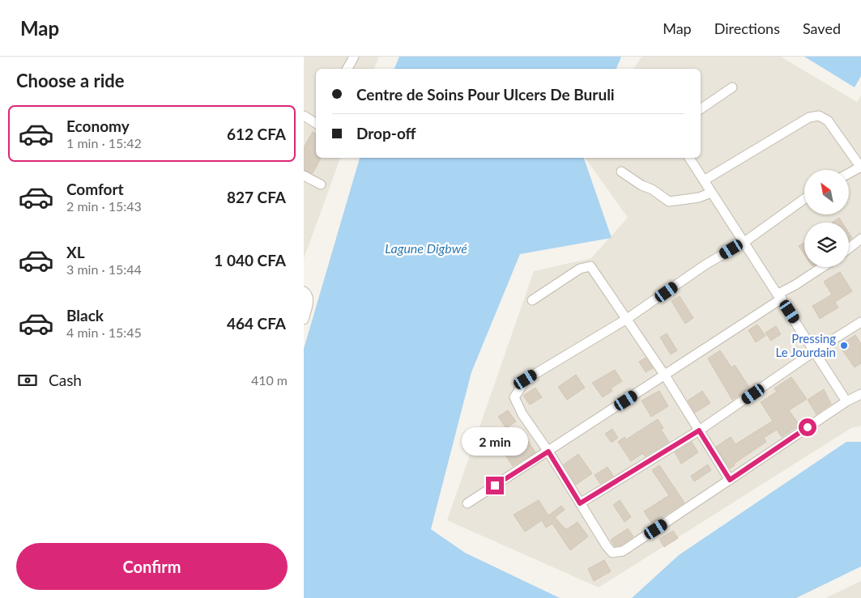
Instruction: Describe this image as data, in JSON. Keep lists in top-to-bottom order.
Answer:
{
  "water": ["Lagune Digbwé"],
  "places": ["Pressing Le Jourdain"],
  "north": "top left",
  "page": {
    "header": "Map",
    "nav": ["Map", "Directions", "Saved"],
    "heading": "Choose a ride",
    "banner": ["Centre de Soins Pour Ulcers De Buruli", "Drop-off"],
    "list": [
      {
        "name": "Economy",
        "note": "1 min · 15:42",
        "value": "612 CFA"
      },
      {
        "name": "Comfort",
        "note": "2 min · 15:43",
        "value": "827 CFA"
      },
      {
        "name": "XL",
        "note": "3 min · 15:44",
        "value": "1 040 CFA"
      },
      {
        "name": "Black",
        "note": "4 min · 15:45",
        "value": "464 CFA"
      }
    ],
    "pay": ["Cash", "410 m"],
    "bubble": "2 min",
    "buttons": "Confirm"
  }
}
